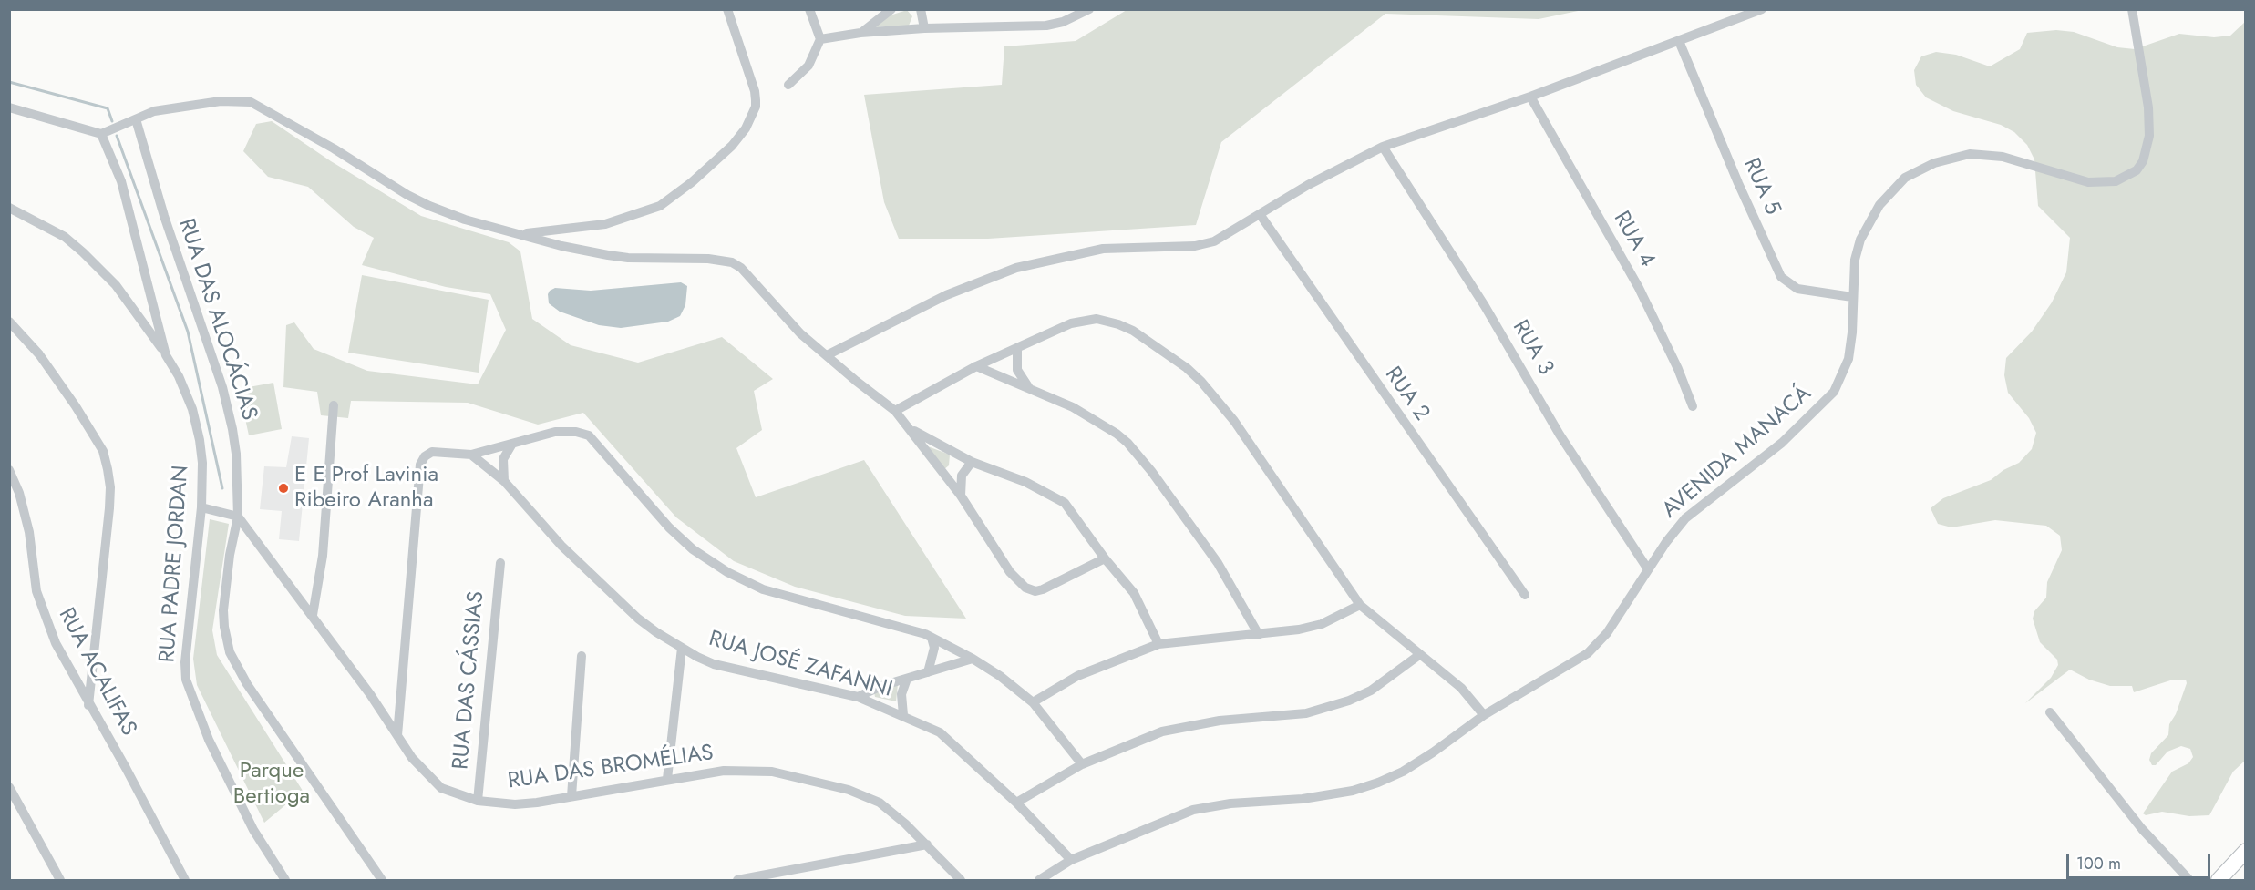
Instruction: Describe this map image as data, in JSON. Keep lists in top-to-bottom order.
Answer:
{
  "streets": {
    "street": [
      "RUA 5",
      "RUA 4",
      "RUA DAS ALOCÁCIAS",
      "RUA 3",
      "RUA 2",
      "AVENIDA MANACÁ",
      "RUA PADRE JORDAN",
      "RUA JOSÉ ZAFANNI",
      "RUA ACALIFAS",
      "RUA DAS CÁSSIAS",
      "RUA DAS BROMÉLIAS"
    ]
  },
  "crossings": [
    ["RUA 5", "AVENIDA MANACÁ"],
    ["RUA DAS ALOCÁCIAS", "RUA DAS BROMÉLIAS"],
    ["RUA 3", "AVENIDA MANACÁ"],
    ["AVENIDA MANACÁ", "RUA JOSÉ ZAFANNI"],
    ["RUA DAS CÁSSIAS", "RUA DAS BROMÉLIAS"]
  ],
  "parks": ["Parque Bertioga"],
  "places": ["E E Prof Lavinia Ribeiro Aranha"],
  "scale_bar": "100 m"
}
